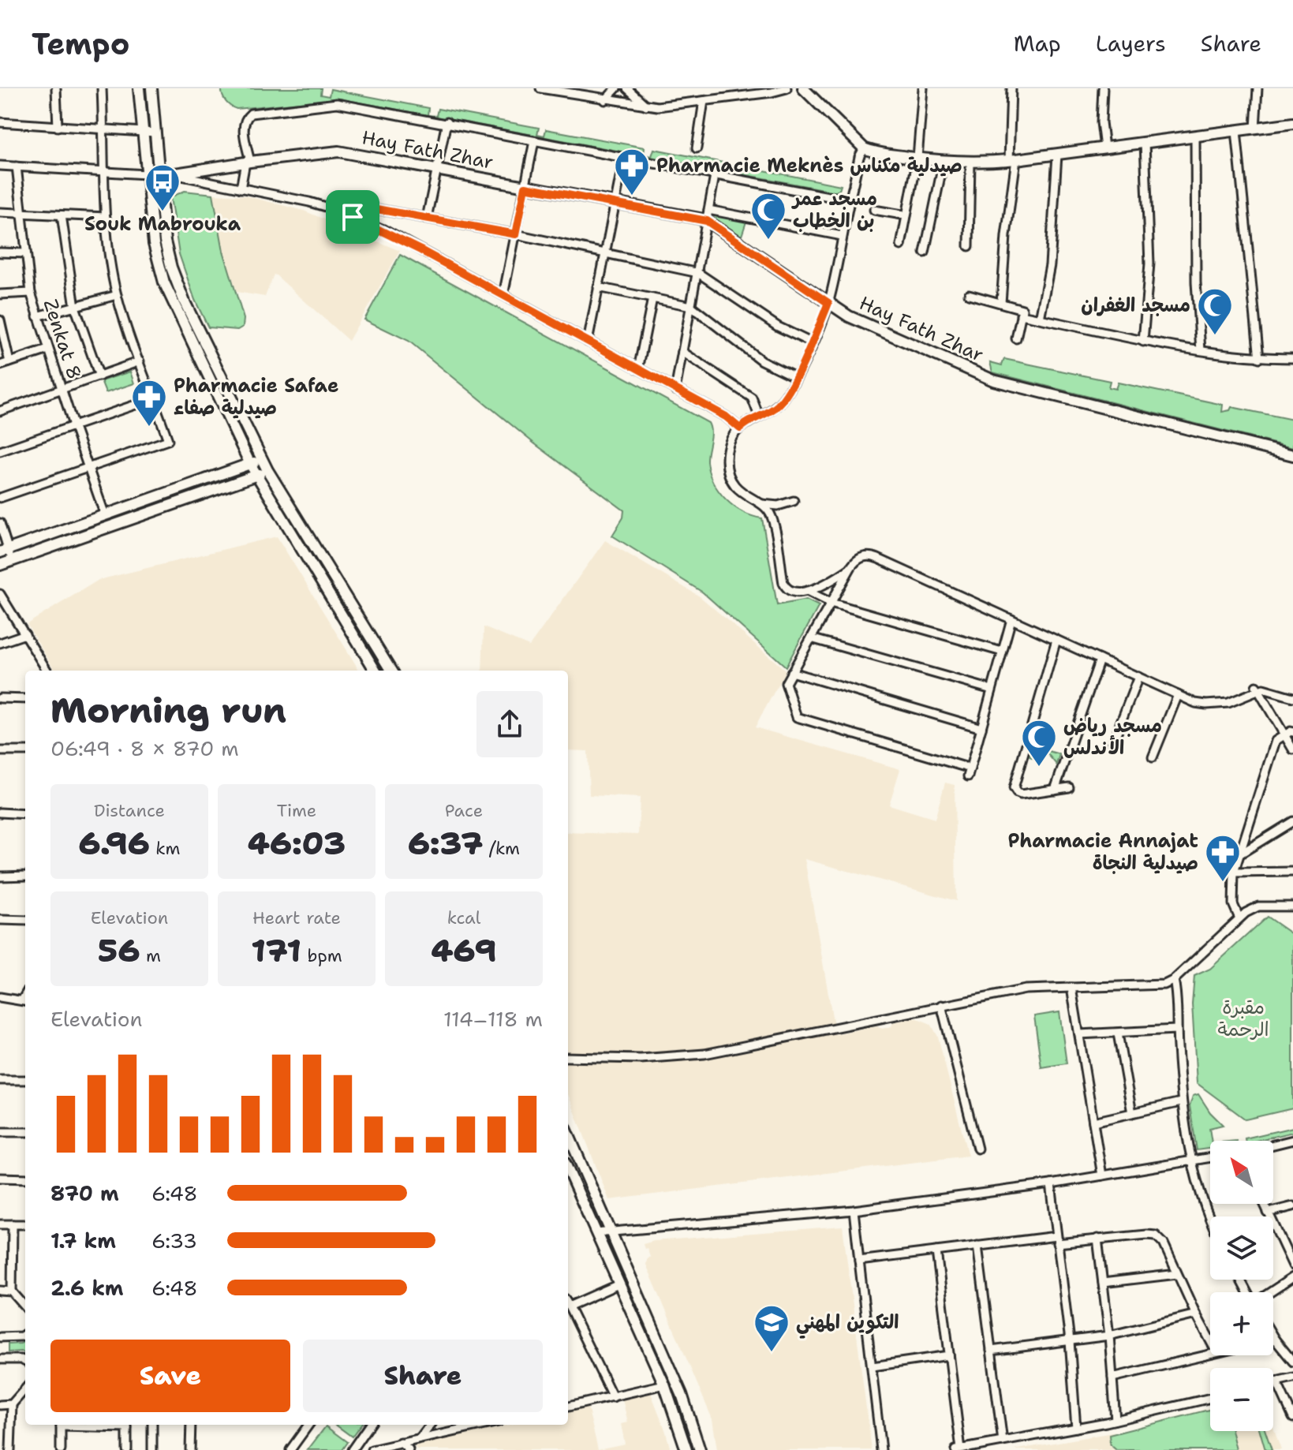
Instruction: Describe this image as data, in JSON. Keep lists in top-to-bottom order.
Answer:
{
  "streets": {
    "street": ["Hay Fath Zhar", "Zenkat 8"]
  },
  "parks": ["مقبرة الرحمة"],
  "places": {
    "pharmacy": ["Pharmacie Meknès صيدلية مكناس", "Pharmacie Safae صيدلية صفاء", "Pharmacie Annajat صيدلية النجاة"],
    "bus stop": ["Souk Mabrouka"],
    "mosque": ["مسجد عمر بن الخطاب", "مسجد الغفران", "مسجد رياض الأندلس"],
    "school or university": ["التكوين المهني"]
  },
  "north": "top left",
  "page": {
    "header": "Tempo",
    "nav": ["Map", "Layers", "Share"],
    "heading": ["Morning run", "06:49 · 8 × 870 m"],
    "stats": [
      ["Distance", "6.96 km"],
      ["Time", "46:03"],
      ["Pace", "6:37 /km"],
      ["Elevation", "56 m"],
      ["Heart rate", "171 bpm"],
      ["kcal", "469"]
    ],
    "chart": ["Elevation", "114–118 m"],
    "map_buttons": ["+", "−"],
    "list": [
      {
        "name": "870 m",
        "note": "6:48"
      },
      {
        "name": "1.7 km",
        "note": "6:33"
      },
      {
        "name": "2.6 km",
        "note": "6:48"
      }
    ],
    "buttons": ["Save", "Share"]
  }
}
